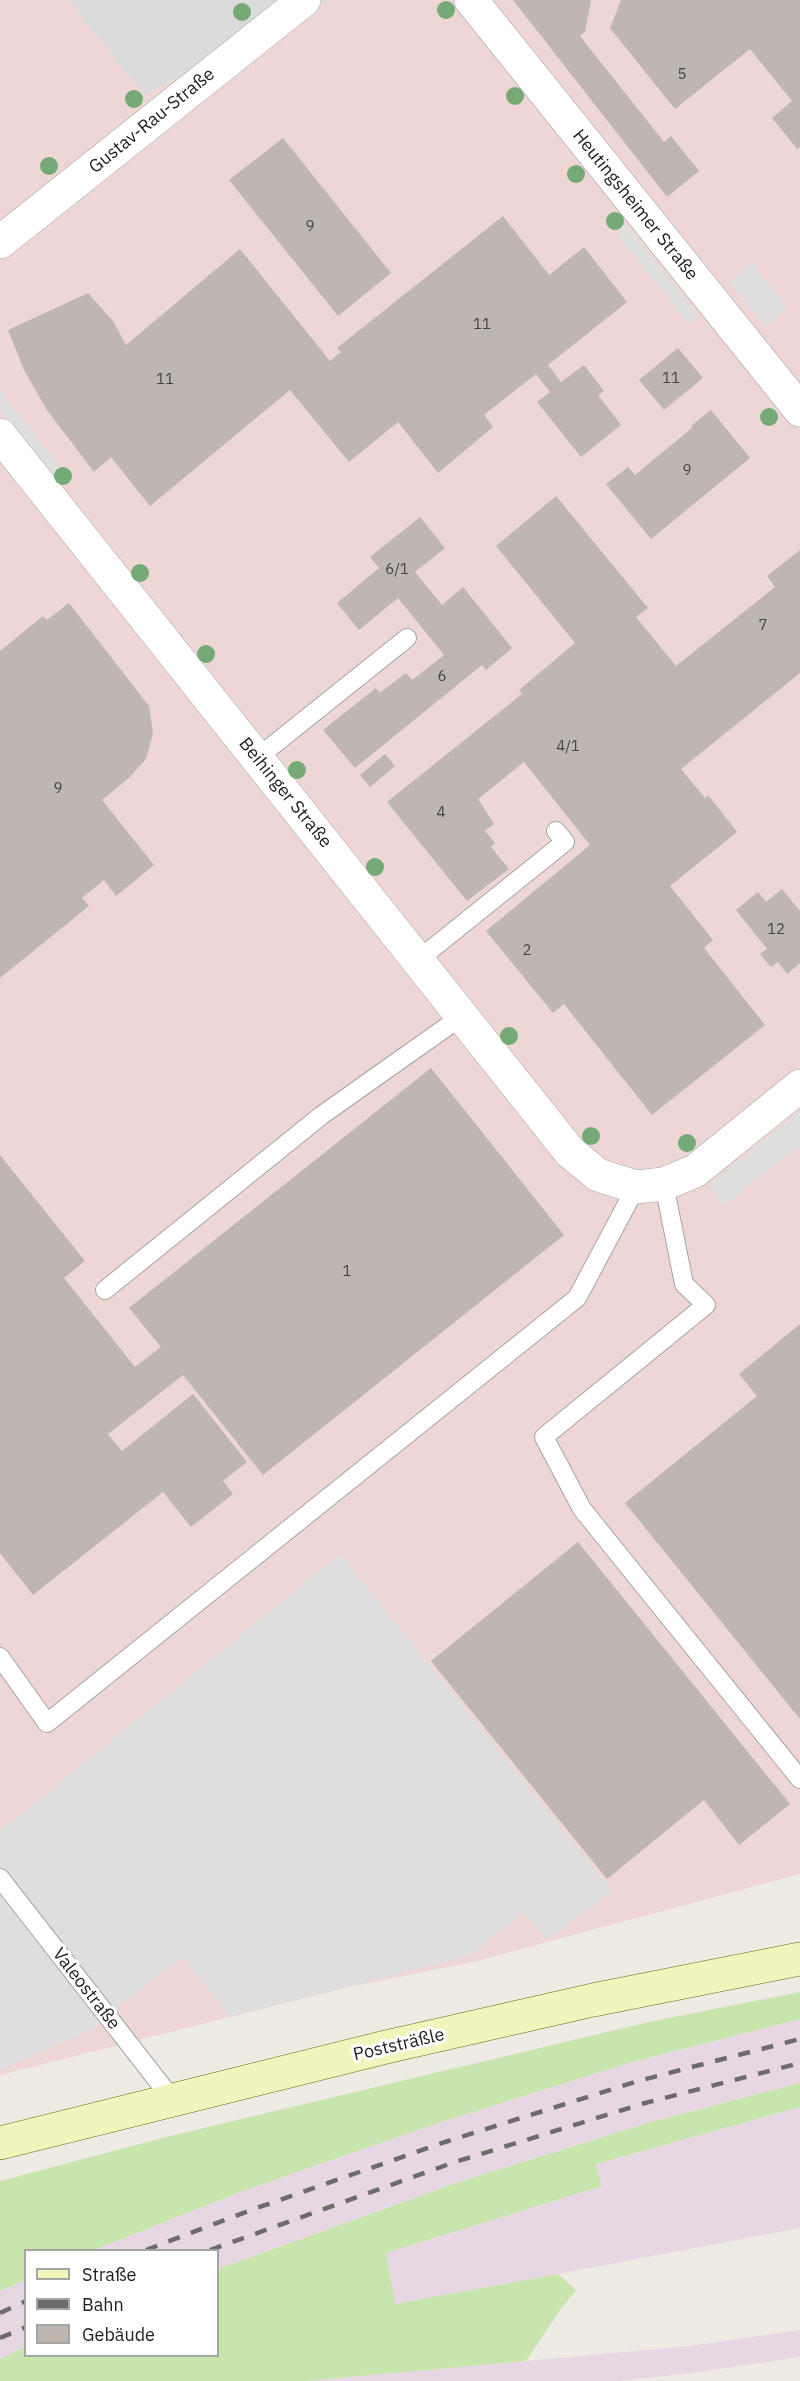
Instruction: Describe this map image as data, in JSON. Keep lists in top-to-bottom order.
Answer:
{
  "streets": {
    "main road": ["Poststräßle"],
    "street": ["Gustav-Rau-Straße", "Heutingsheimer Straße", "Beihinger Straße"],
    "lane": ["Valeostraße"]
  },
  "crossings": [
    ["Valeostraße", "Poststräßle"]
  ],
  "house_numbers": [
    "5",
    "9",
    "11",
    "11",
    "11",
    "9",
    "6/1",
    "7",
    "6",
    "4/1",
    "9",
    "4",
    "12",
    "2",
    "1"
  ],
  "legend": ["Straße", "Bahn", "Gebäude"]
}
